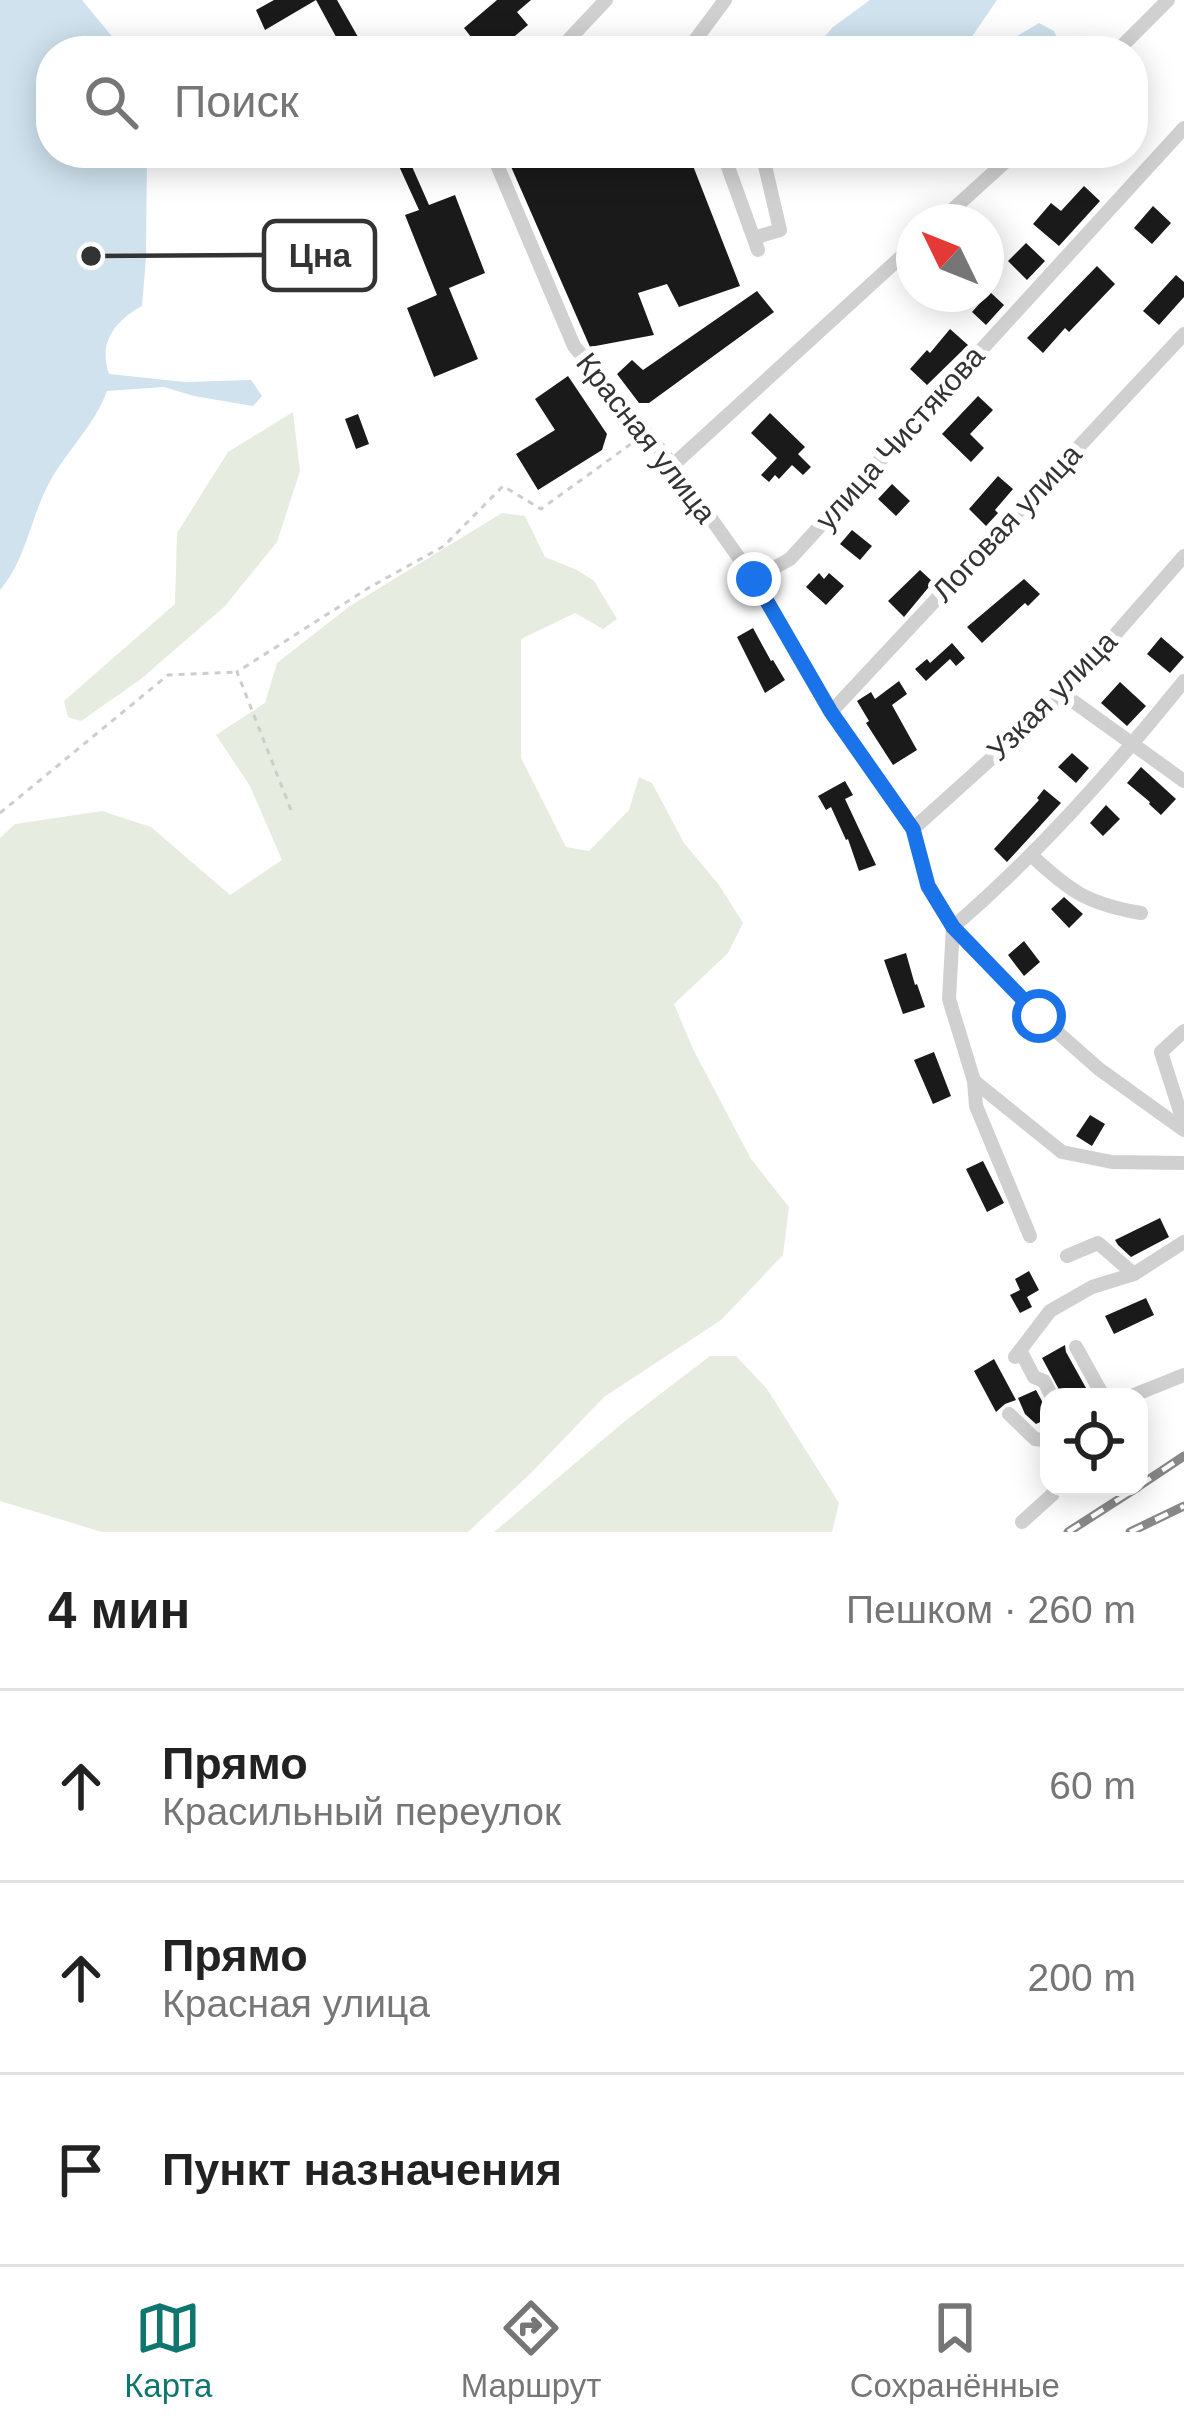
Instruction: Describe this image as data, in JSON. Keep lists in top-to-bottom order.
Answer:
{
  "streets": {
    "street": [
      "Красная улица",
      "улица Чистякова",
      "Логовая улица",
      "Узкая улица"
    ]
  },
  "crossings": [
    ["Красная улица", "улица Чистякова"],
    ["Красная улица", "Логовая улица"],
    ["Красная улица", "Узкая улица"]
  ],
  "places": ["Цна"],
  "north": "top left",
  "page": {
    "search": "Поиск",
    "heading": ["4 мин", "Пешком · 260 m"],
    "list": [
      ["Прямо", "Красильный переулок", "60 m"],
      ["Прямо", "Красная улица", "200 m"],
      "Пункт назначения"
    ],
    "nav": ["Карта", "Маршрут", "Сохранённые"]
  }
}
